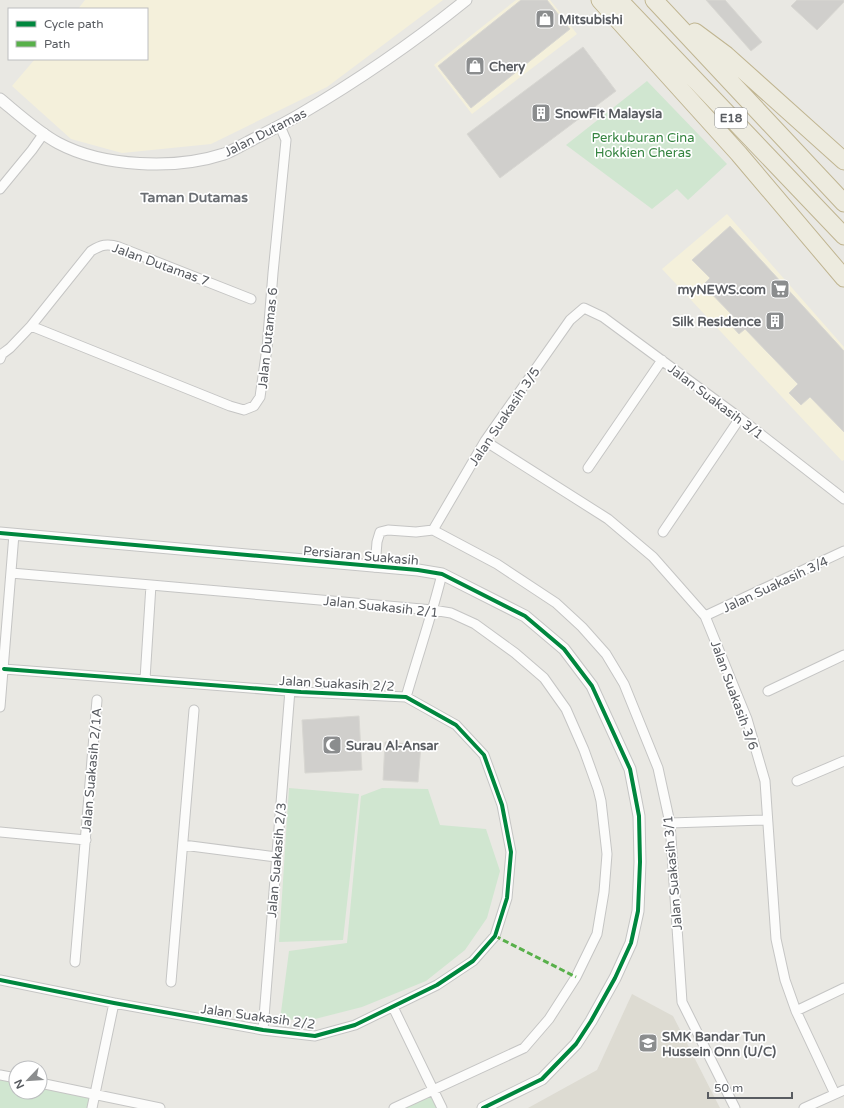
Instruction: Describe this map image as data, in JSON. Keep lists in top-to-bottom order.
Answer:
{
  "streets": {
    "highway": ["E18"],
    "street": [
      "Jalan Dutamas",
      "Jalan Dutamas 7",
      "Jalan Dutamas 6",
      "Jalan Suakasih 3/1",
      "Jalan Suakasih 3/5",
      "Persiaran Suakasih",
      "Jalan Suakasih 3/4",
      "Jalan Suakasih 2/1",
      "Jalan Suakasih 2/2",
      "Jalan Suakasih 3/6",
      "Jalan Suakasih 2/1A",
      "Jalan Suakasih 2/3"
    ]
  },
  "crossings": [
    ["Jalan Dutamas", "Jalan Dutamas 6"],
    ["Jalan Dutamas 7", "Jalan Dutamas 6"],
    ["Jalan Suakasih 3/1", "Jalan Suakasih 3/5"],
    ["Jalan Suakasih 3/5", "Jalan Suakasih 3/6"],
    ["Jalan Suakasih 3/4", "Jalan Suakasih 3/6"],
    ["Jalan Suakasih 2/2", "Jalan Suakasih 2/3"]
  ],
  "districts": ["Taman Dutamas"],
  "parks": ["Perkuburan Cina Hokkien Cheras"],
  "places": {
    "shop": ["Mitsubishi", "Chery"],
    "building": ["SnowFit Malaysia", "Silk Residence"],
    "supermarket": ["myNEWS.com"],
    "mosque": ["Surau Al-Ansar"],
    "school or university": ["SMK Bandar Tun Hussein Onn (U/C)"]
  },
  "legend": ["Cycle path", "Path"],
  "scale_bar": "50 m",
  "north": "bottom left"
}
